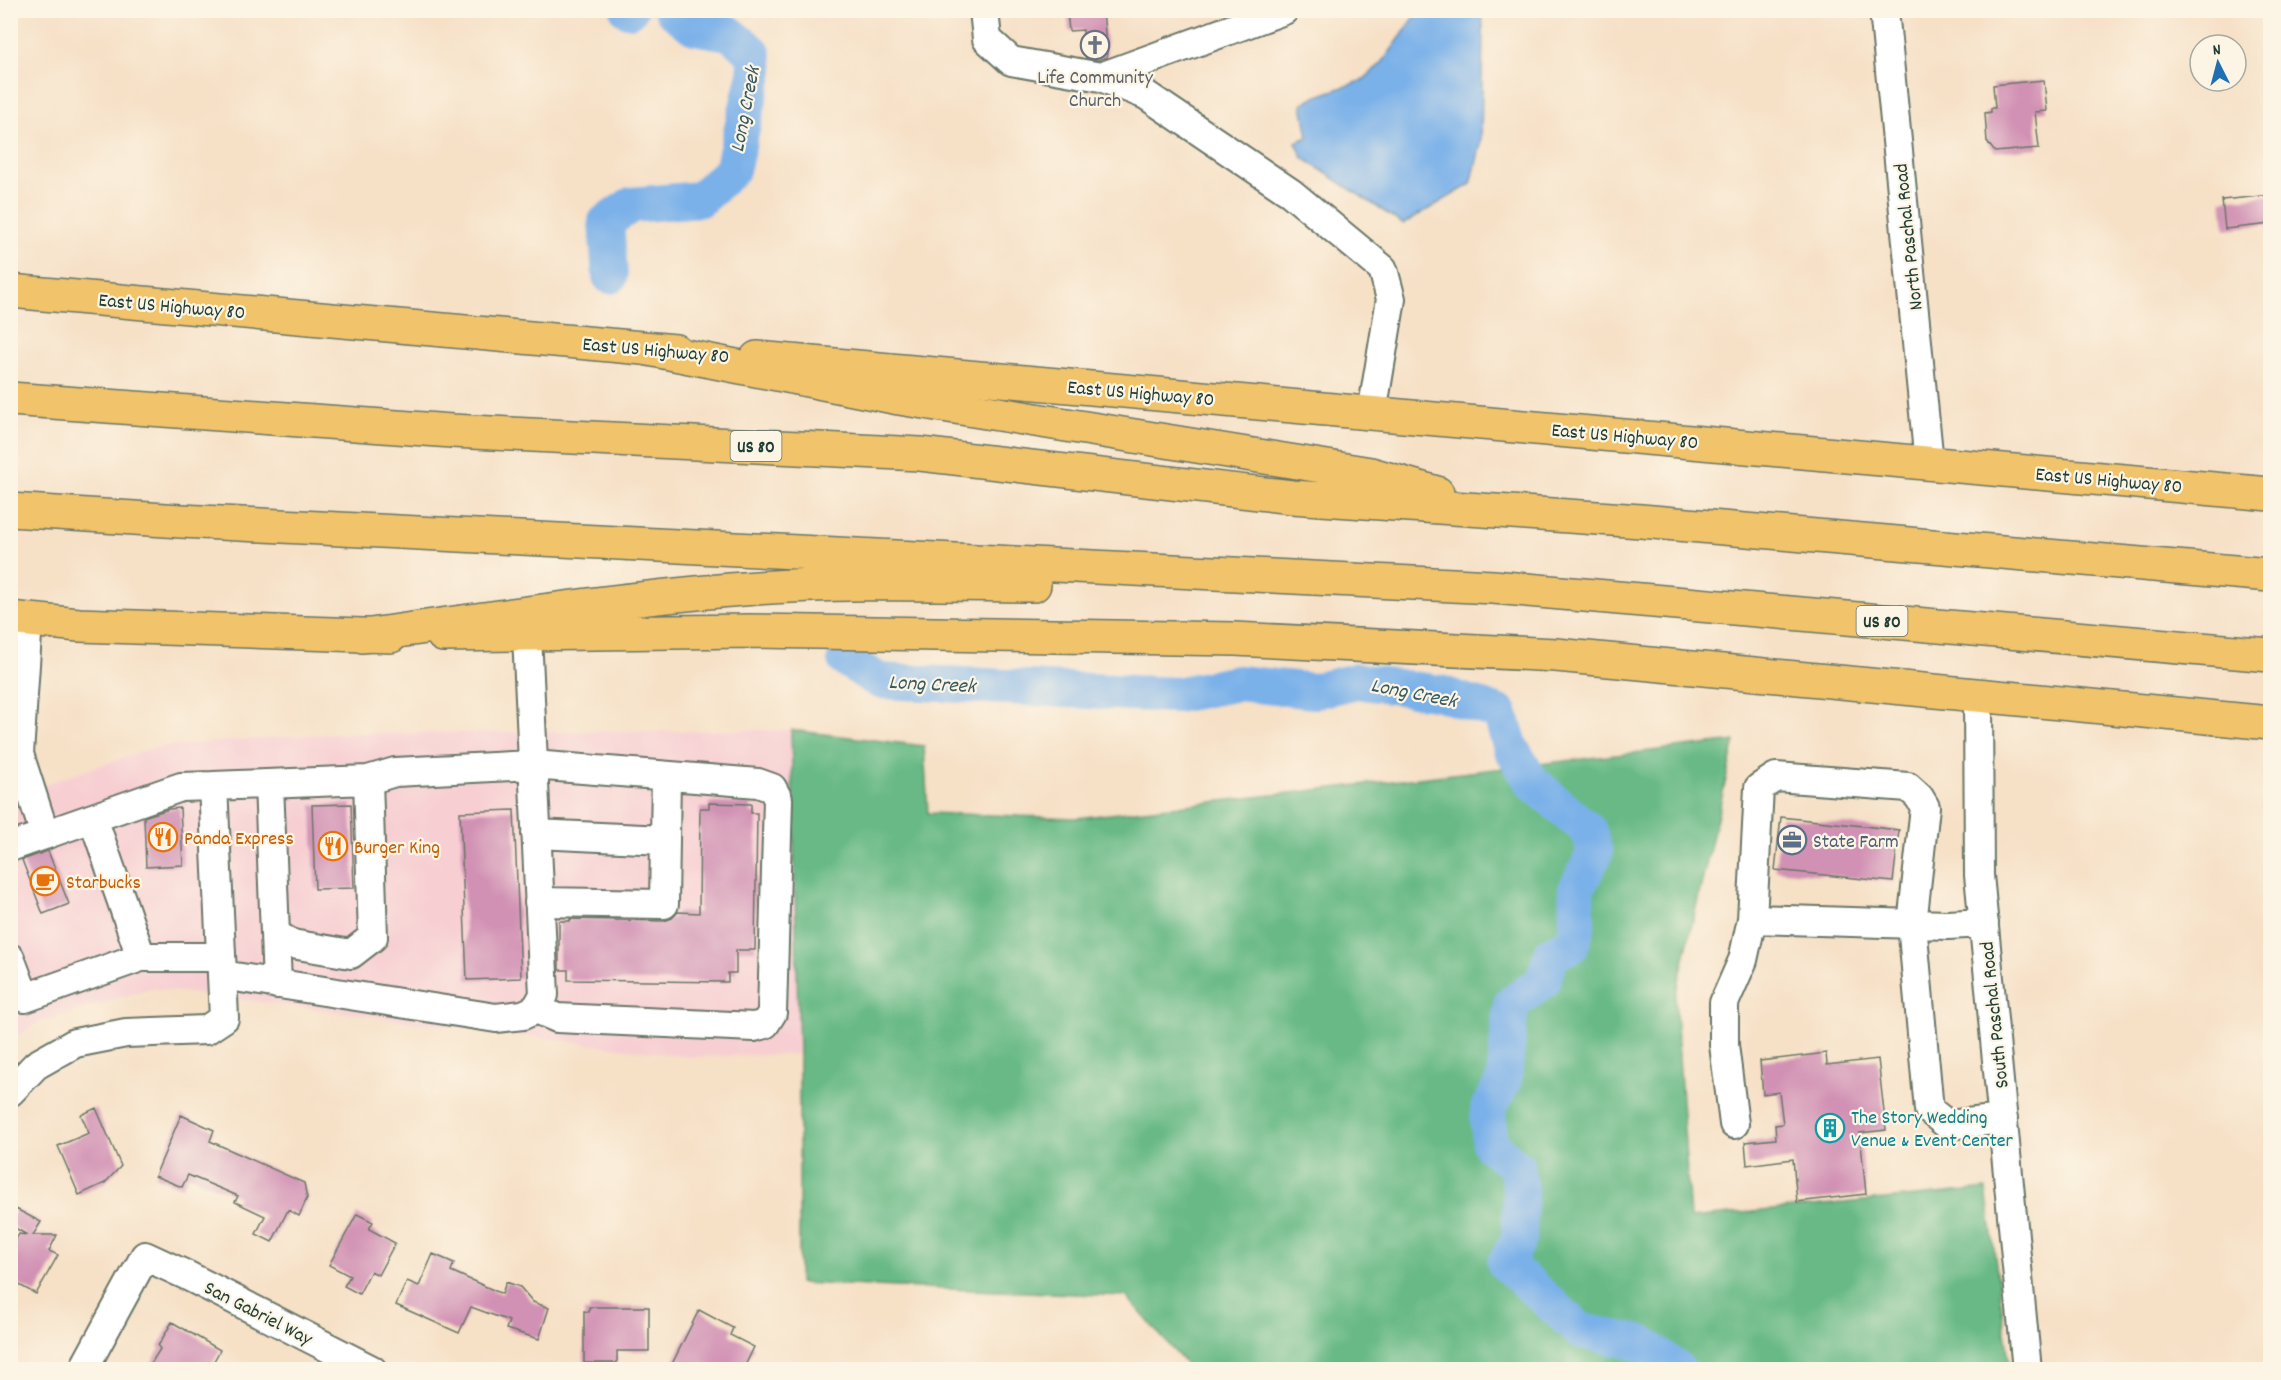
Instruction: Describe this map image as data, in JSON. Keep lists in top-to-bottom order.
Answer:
{
  "streets": {
    "main road": ["East US Highway 80", "US 80"],
    "street": ["North Paschal Road", "South Paschal Road", "San Gabriel Way"]
  },
  "crossings": [
    ["North Paschal Road", "East US Highway 80"]
  ],
  "water": ["Long Creek"],
  "places": {
    "church": ["Life Community Church"],
    "restaurant": ["Panda Express", "Burger King"],
    "office": ["State Farm"],
    "cafe": ["Starbucks"],
    "building": ["The Story Wedding Venue & Event Center"]
  },
  "north": "top"
}
